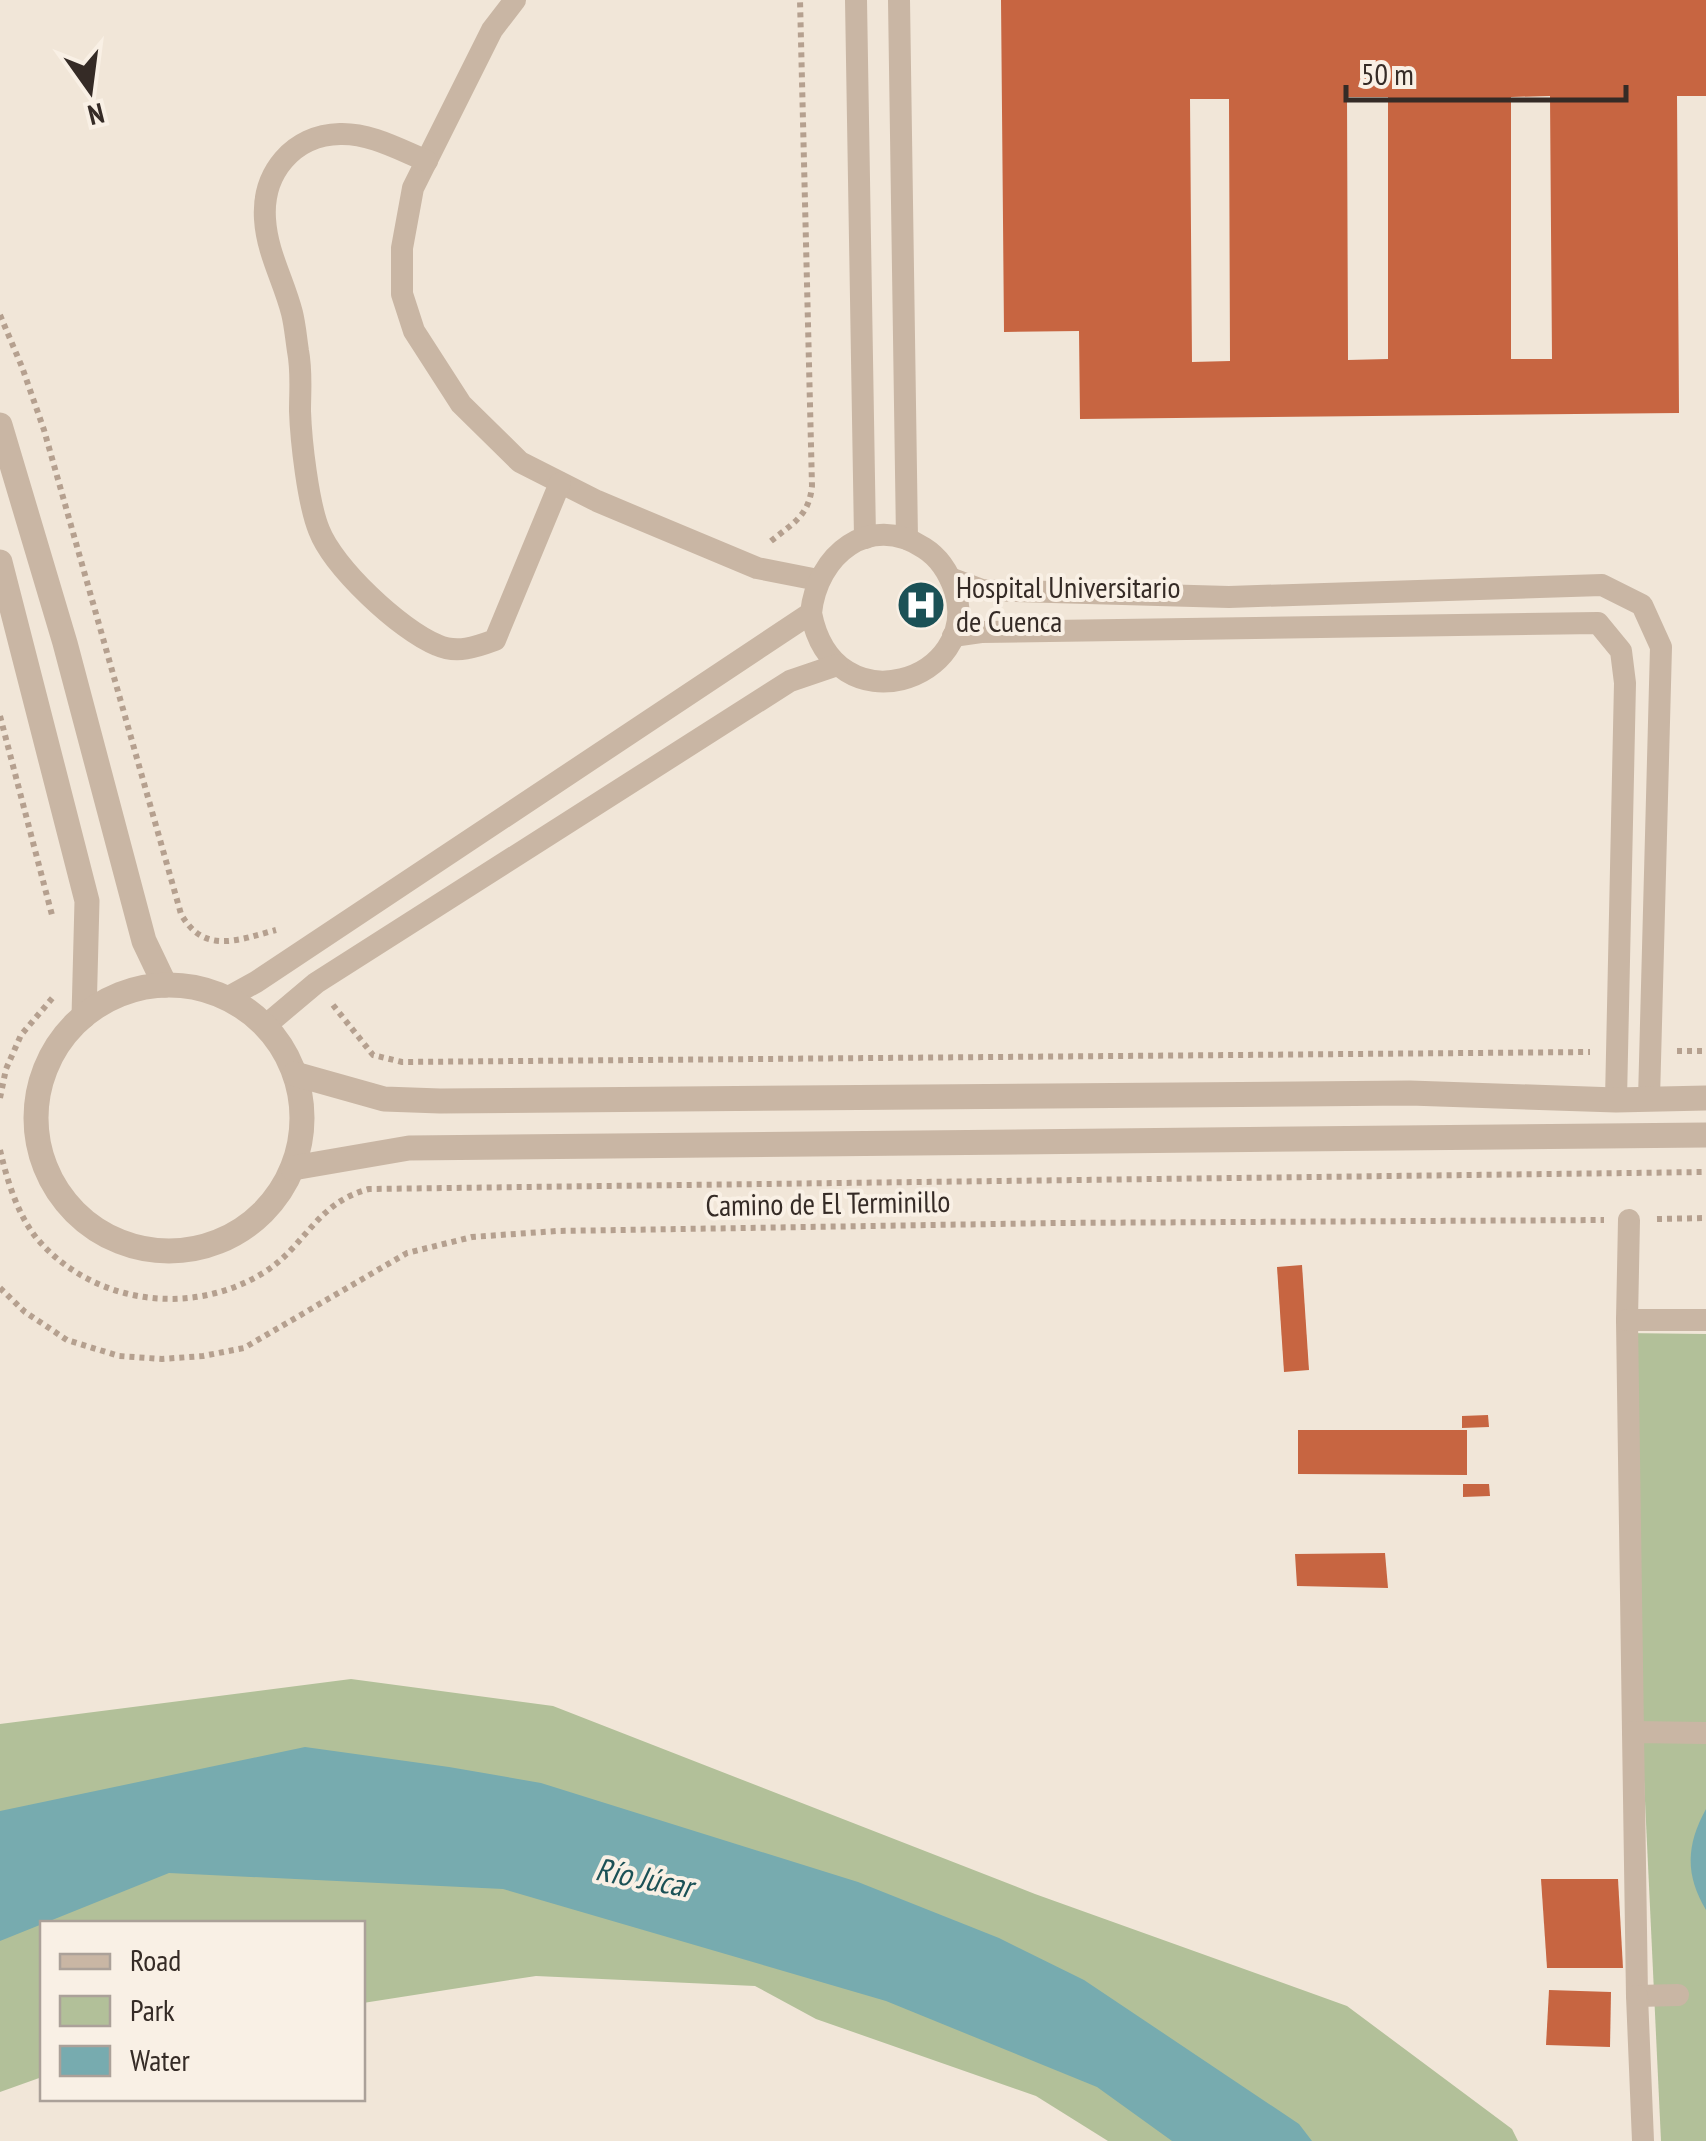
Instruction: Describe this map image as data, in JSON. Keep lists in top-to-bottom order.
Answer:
{
  "streets": {
    "path": ["Camino de El Terminillo"]
  },
  "water": ["Río Júcar"],
  "places": {
    "hospital": ["Hospital Universitario de Cuenca"]
  },
  "legend": ["Road", "Park", "Water"],
  "scale_bar": "50 m",
  "north": "bottom"
}
